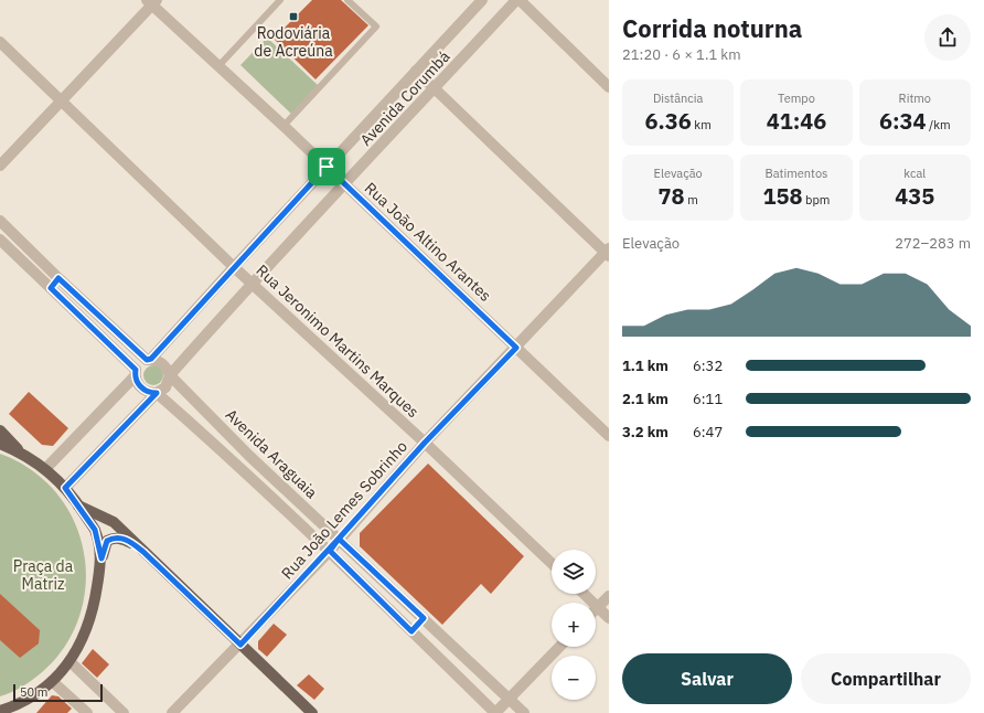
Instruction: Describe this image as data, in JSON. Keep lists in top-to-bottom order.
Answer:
{
  "streets": {
    "street": [
      "Avenida Corumbá",
      "Rua João Altino Arantes",
      "Rua Jeronimo Martins Marques",
      "Avenida Araguaia",
      "Rua João Lemes Sobrinho"
    ]
  },
  "crossings": [
    ["Avenida Corumbá", "Rua João Altino Arantes"],
    ["Avenida Corumbá", "Rua Jeronimo Martins Marques"],
    ["Avenida Corumbá", "Avenida Araguaia"],
    ["Rua João Altino Arantes", "Rua João Lemes Sobrinho"],
    ["Rua Jeronimo Martins Marques", "Rua João Lemes Sobrinho"],
    ["Avenida Araguaia", "Rua João Lemes Sobrinho"]
  ],
  "parks": ["Praça da Matriz"],
  "places": {
    "transit": ["Rodoviária de Acreúna"]
  },
  "scale_bar": "50 m",
  "page": {
    "heading": ["Corrida noturna", "21:20 · 6 × 1.1 km"],
    "stats": [
      ["Distância", "6.36 km"],
      ["Tempo", "41:46"],
      ["Ritmo", "6:34 /km"],
      ["Elevação", "78 m"],
      ["Batimentos", "158 bpm"],
      ["kcal", "435"]
    ],
    "chart": ["Elevação", "272–283 m"],
    "list": [
      {
        "name": "1.1 km",
        "note": "6:32"
      },
      {
        "name": "2.1 km",
        "note": "6:11"
      },
      {
        "name": "3.2 km",
        "note": "6:47"
      }
    ],
    "map_buttons": ["+", "−"],
    "buttons": ["Salvar", "Compartilhar"],
    "scale": "50 m"
  }
}
